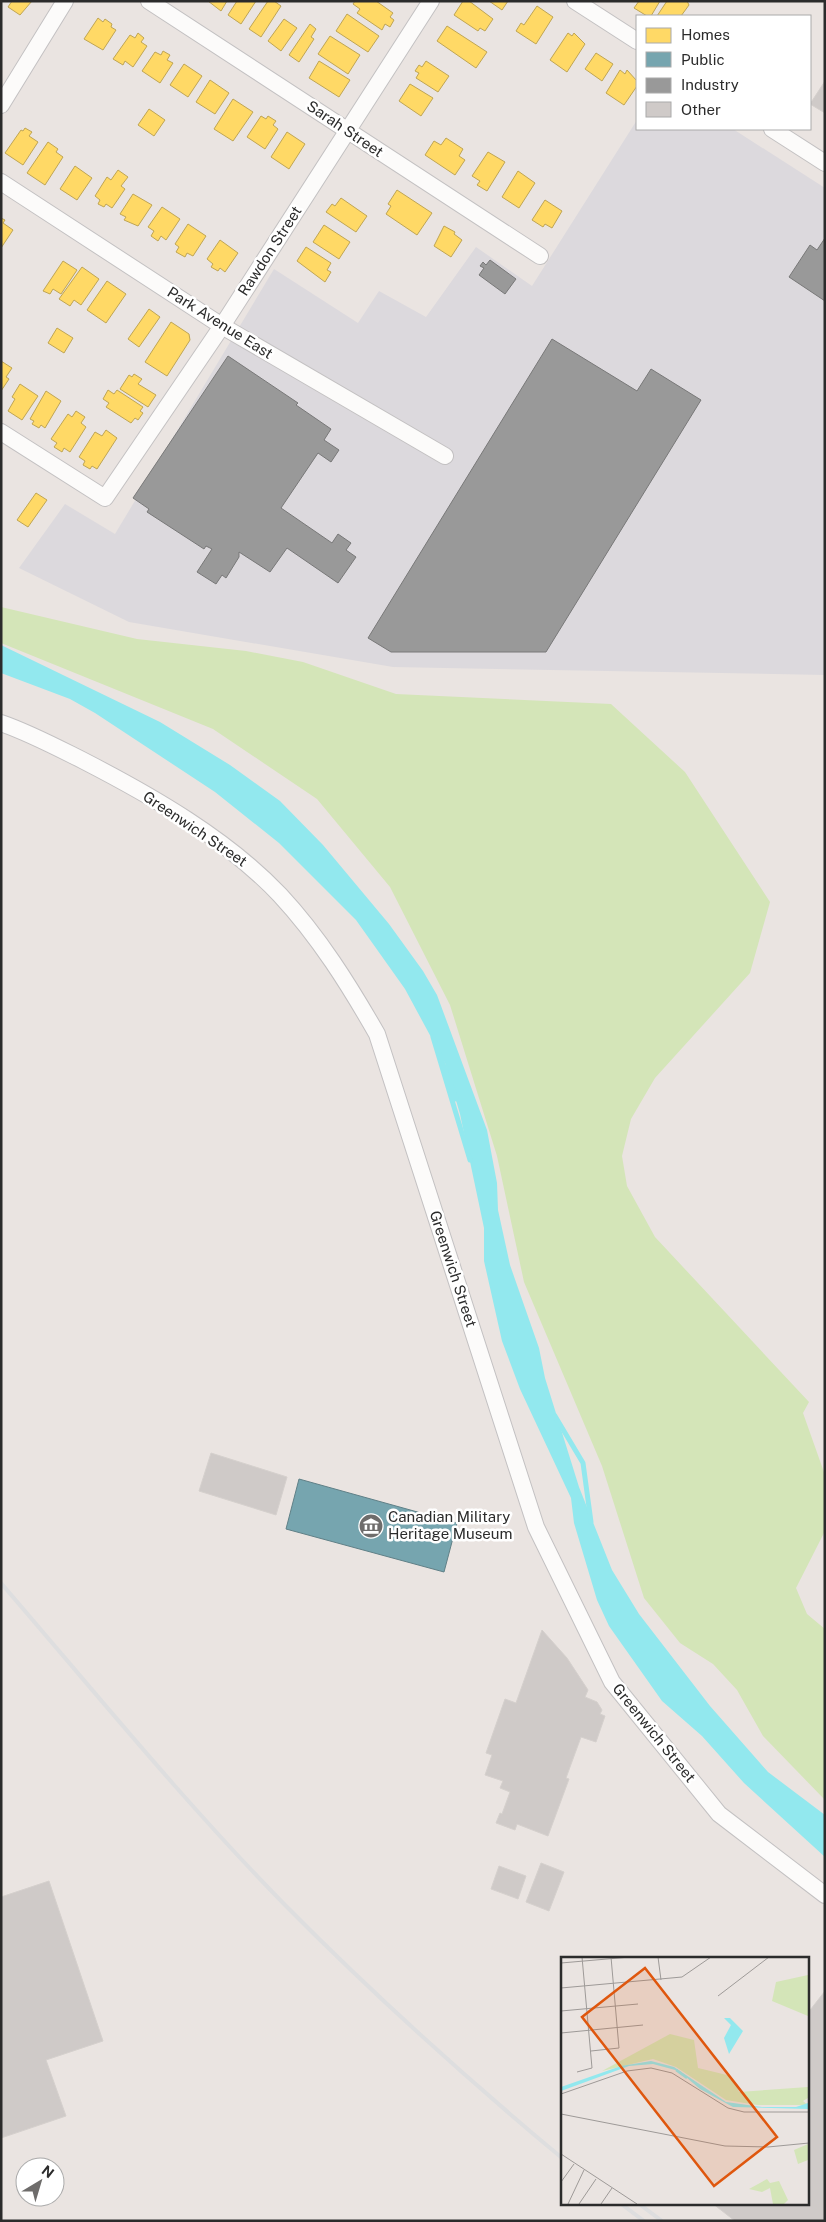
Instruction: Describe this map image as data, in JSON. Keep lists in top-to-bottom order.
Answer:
{
  "streets": {
    "street": [
      "Sarah Street",
      "Rawdon Street",
      "Park Avenue East",
      "Greenwich Street"
    ]
  },
  "crossings": [
    ["Sarah Street", "Rawdon Street"],
    ["Rawdon Street", "Park Avenue East"]
  ],
  "places": {
    "museum": ["Canadian Military Heritage Museum"]
  },
  "legend": [
    "Homes",
    "Public",
    "Industry",
    "Other"
  ],
  "north": "top right"
}
